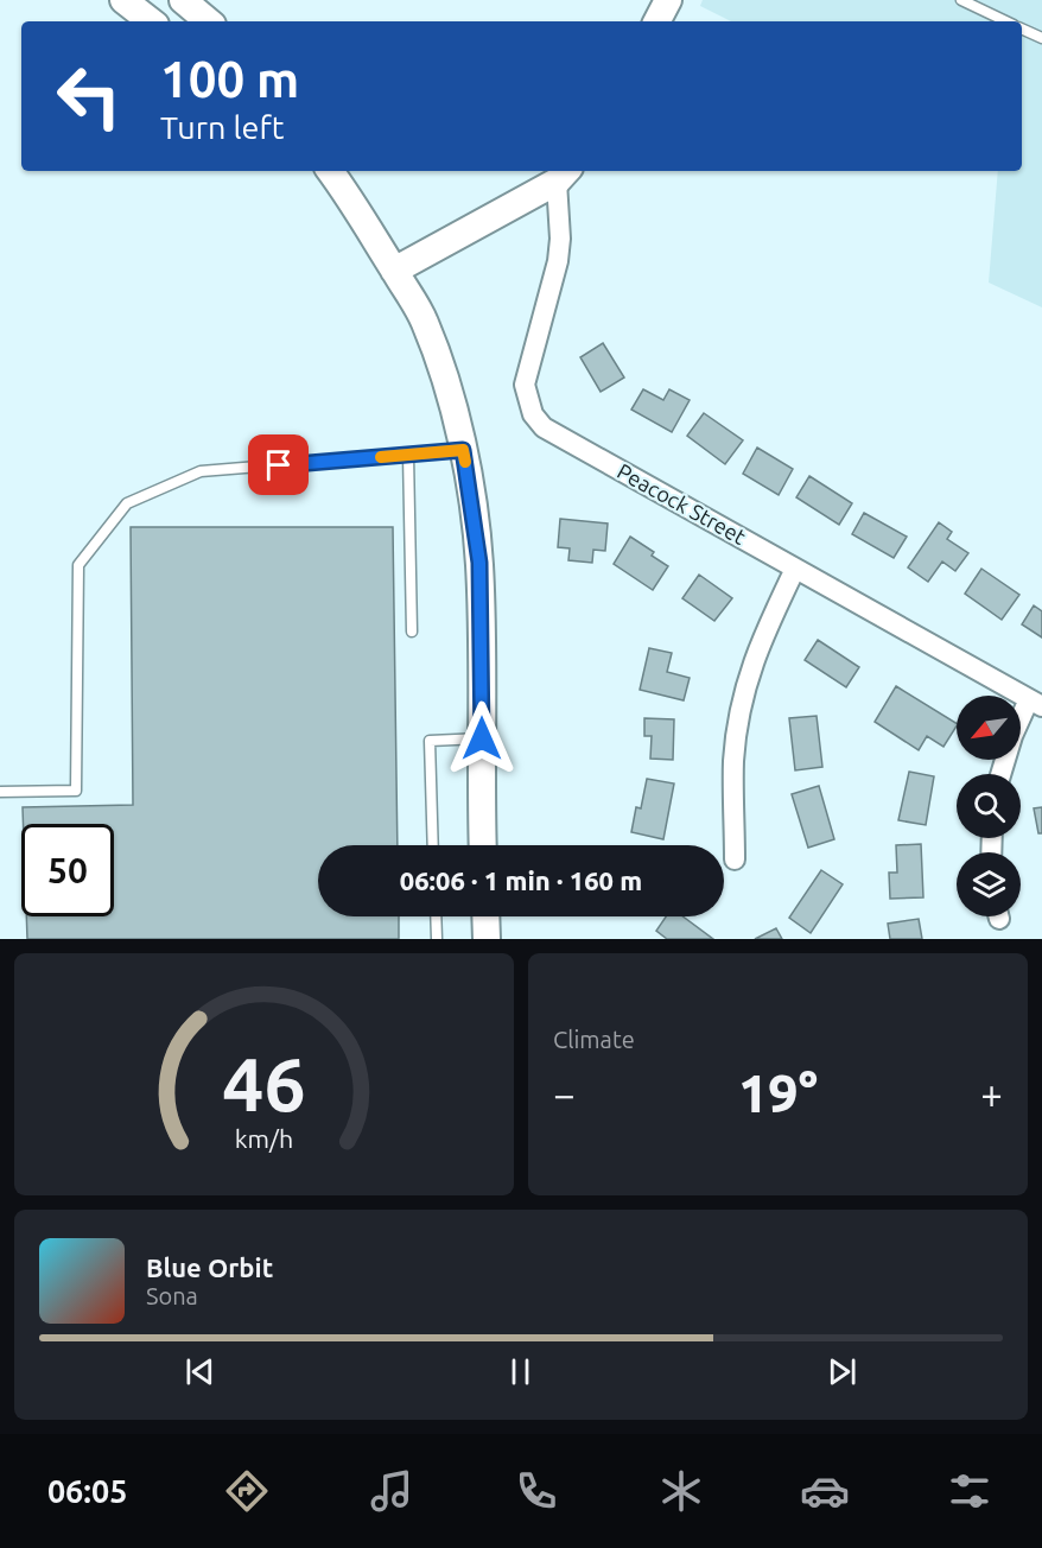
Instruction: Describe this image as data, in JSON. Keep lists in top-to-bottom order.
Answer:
{
  "streets": {
    "street": ["Peacock Street"]
  },
  "north": "bottom left",
  "page": {
    "turn": ["100 m", "Turn left"],
    "limit": "50",
    "trip": "06:06 · 1 min · 160 m",
    "tile": "Climate",
    "heat": ["−", "19°", "+"],
    "song": ["Blue Orbit", "Sona"],
    "tabs": "06:05",
    "gauge": ["46", "km/h"]
  }
}
